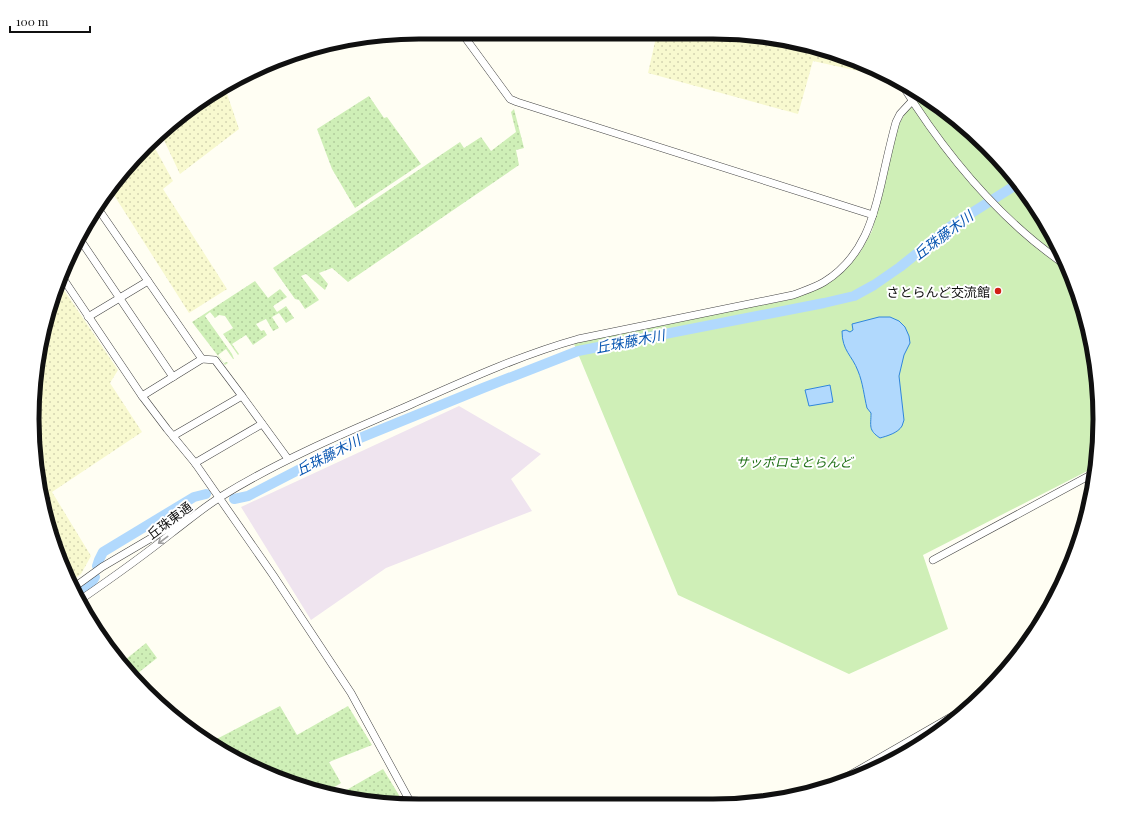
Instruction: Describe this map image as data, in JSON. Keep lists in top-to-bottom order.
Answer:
{
  "streets": {
    "street": ["丘珠東通"]
  },
  "water": ["丘珠藤木川"],
  "parks": ["サッポロさとらんど"],
  "places": ["さとらんど交流館"],
  "scale_bar": "100 m"
}
